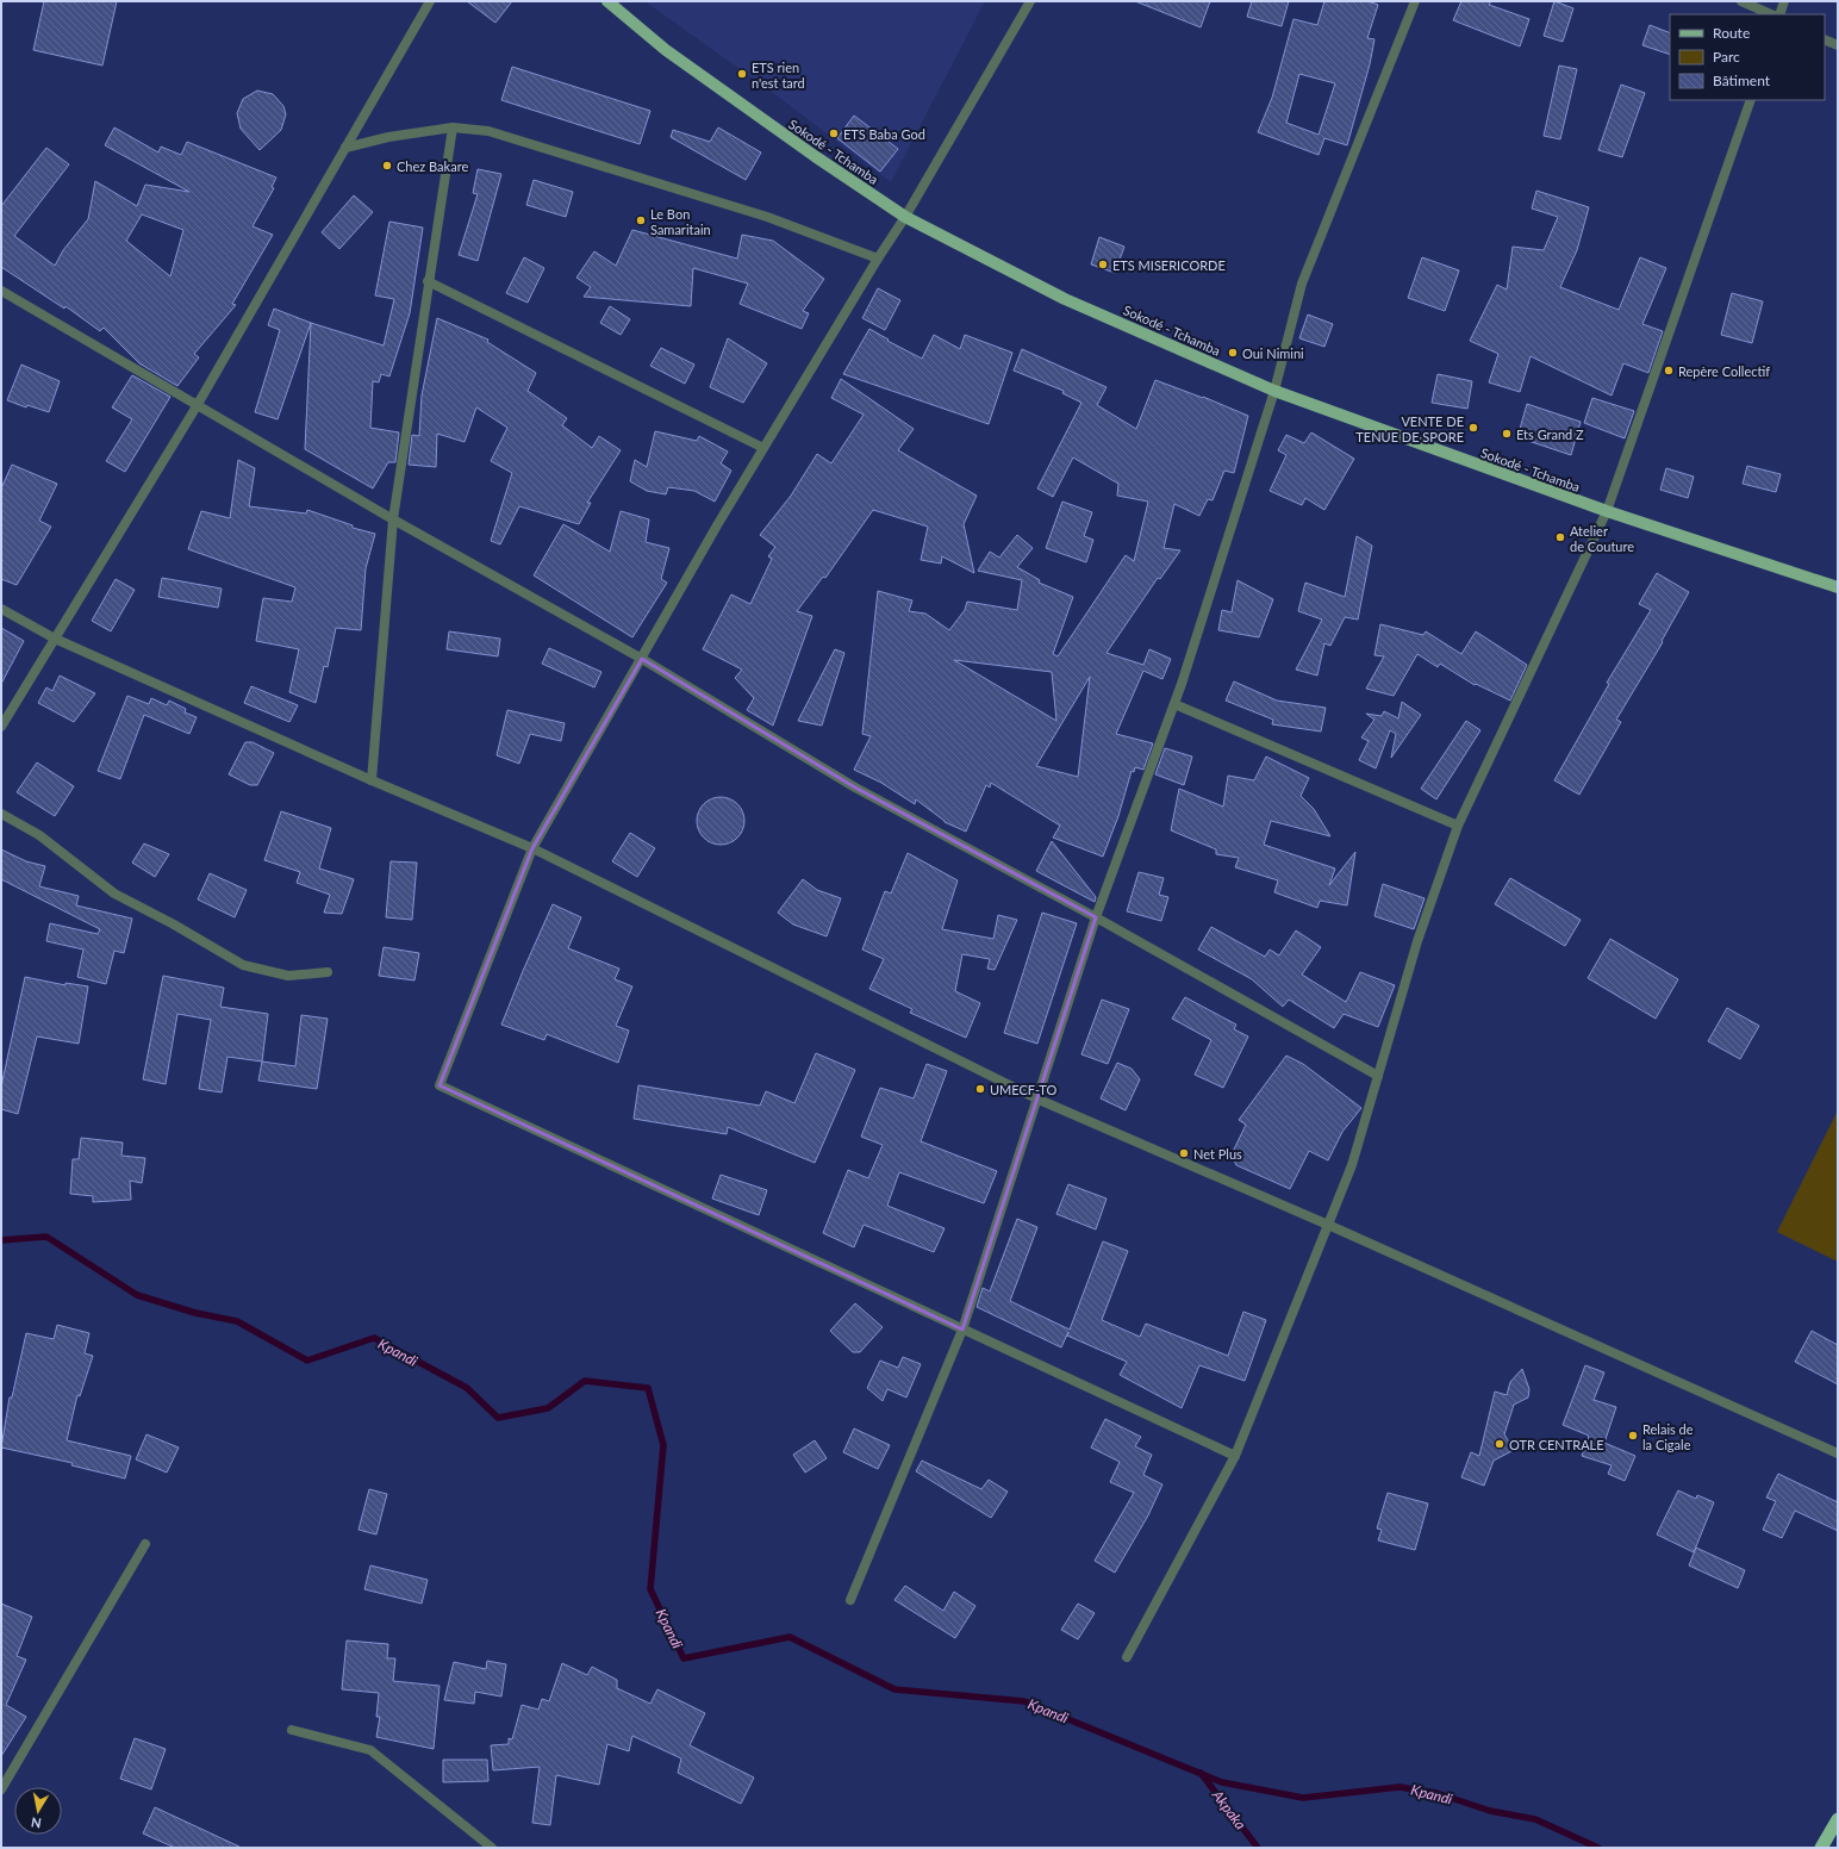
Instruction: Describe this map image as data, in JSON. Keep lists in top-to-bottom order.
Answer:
{
  "streets": {
    "main road": ["Sokodé - Tchamba"]
  },
  "water": ["Kpandi", "Akpaka"],
  "places": [
    "ETS rien n'est tard",
    "ETS Baba God",
    "Chez Bakare",
    "Le Bon Samaritain",
    "ETS MISERICORDE",
    "Oui Nimini",
    "Repère Collectif",
    "VENTE DE TENUE DE SPORE",
    "Ets Grand Z",
    "Atelier de Couture",
    "UMECF-TO",
    "Net Plus",
    "Relais de la Cigale",
    "OTR CENTRALE"
  ],
  "legend": ["Route", "Parc", "Bâtiment"],
  "north": "bottom"
}
